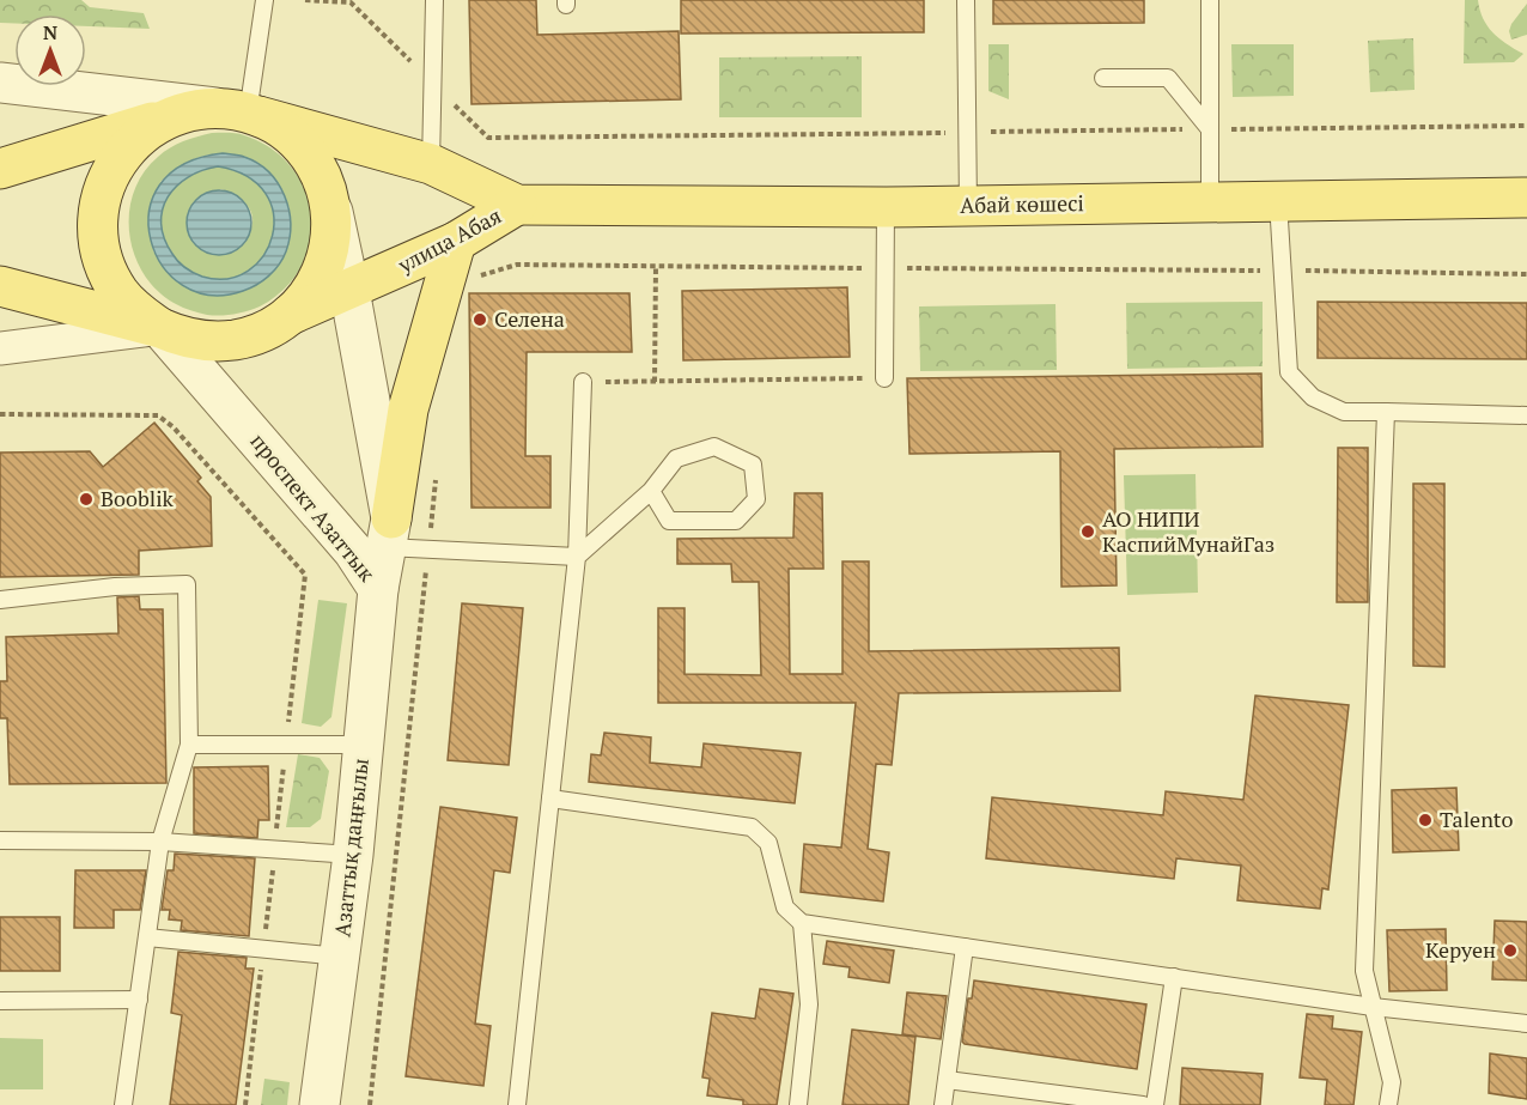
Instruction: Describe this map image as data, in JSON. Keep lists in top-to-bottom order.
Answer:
{
  "streets": {
    "main road": ["Абай көшесі", "улица Абая"],
    "street": ["проспект Азаттык", "Азаттық даңғылы"]
  },
  "crossings": [
    ["Абай көшесі", "улица Абая"],
    ["улица Абая", "проспект Азаттык"],
    ["проспект Азаттык", "Азаттық даңғылы"]
  ],
  "places": [
    "Селена",
    "Booblik",
    "АО НИПИ КаспийМунайГаз",
    "Talento",
    "Керуен"
  ],
  "north": "top"
}
